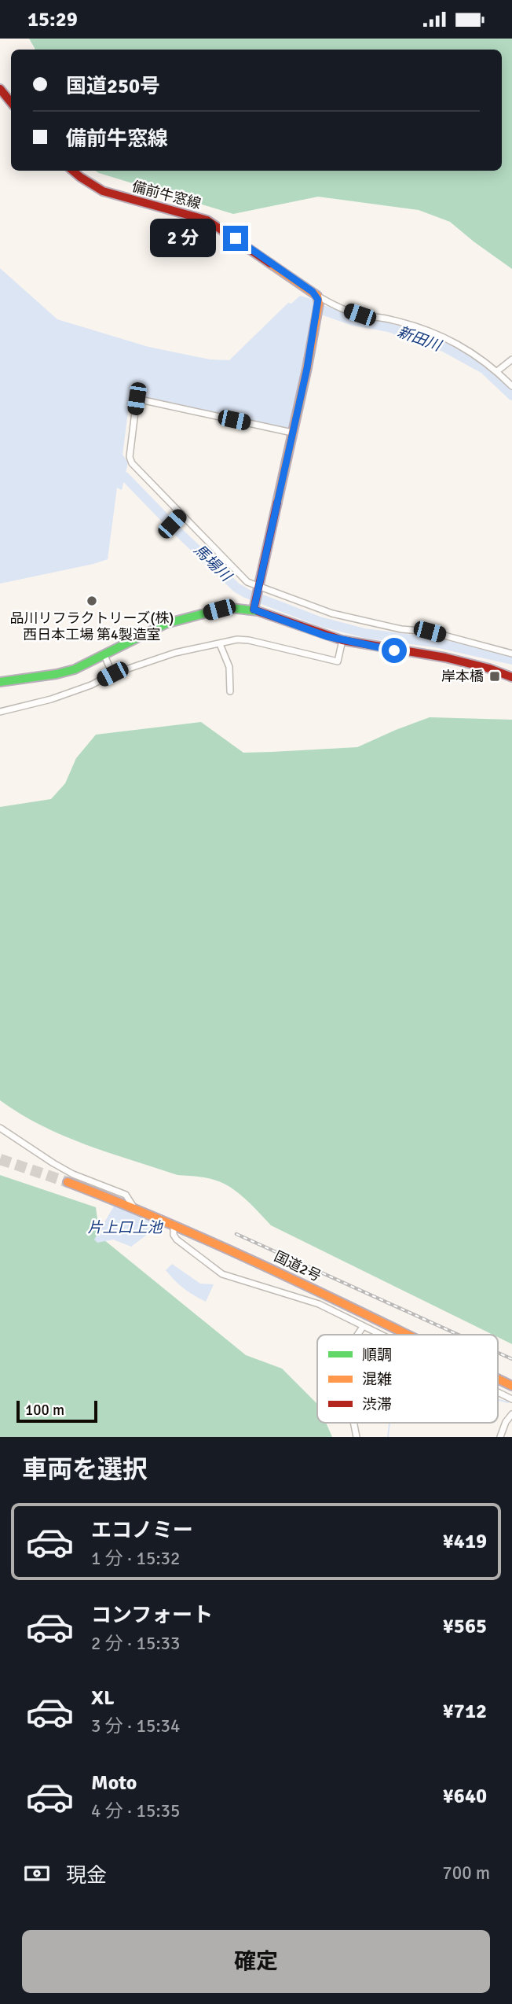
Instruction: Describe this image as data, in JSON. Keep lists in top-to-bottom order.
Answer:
{
  "streets": {
    "main road": ["備前牛窓線", "国道2号"]
  },
  "water": ["新田川", "馬場川", "片上口上池"],
  "places": {
    "other": ["品川リフラクトリーズ(株) 西日本工場 第4製造室"],
    "transit": ["岸本橋"]
  },
  "legend": ["順調", "混雑", "渋滞"],
  "scale_bar": "100 m",
  "page": {
    "status": "15:29",
    "banner": ["国道250号", "備前牛窓線"],
    "bubble": "2 分",
    "scale": "100 m",
    "heading": "車両を選択",
    "list": [
      {
        "name": "エコノミー",
        "note": "1 分 · 15:32",
        "value": "¥419"
      },
      {
        "name": "コンフォート",
        "note": "2 分 · 15:33",
        "value": "¥565"
      },
      {
        "name": "XL",
        "note": "3 分 · 15:34",
        "value": "¥712"
      },
      {
        "name": "Moto",
        "note": "4 分 · 15:35",
        "value": "¥640"
      }
    ],
    "pay": ["現金", "700 m"],
    "buttons": "確定"
  }
}
